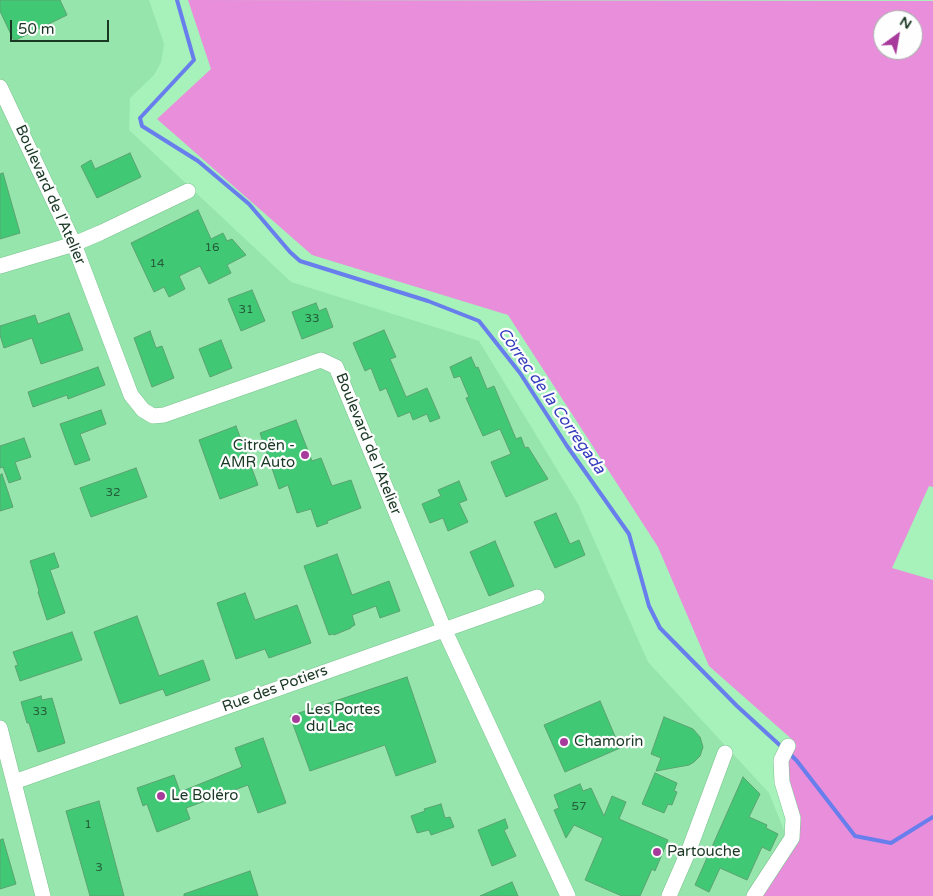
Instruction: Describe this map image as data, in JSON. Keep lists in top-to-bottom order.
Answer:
{
  "streets": {
    "street": ["Boulevard de l'Atelier", "Rue des Potiers"]
  },
  "crossings": [
    ["Boulevard de l'Atelier", "Rue des Potiers"]
  ],
  "water": ["Còrrec de la Corregada"],
  "places": [
    "Citroën - AMR Auto",
    "Les Portes du Lac",
    "Chamorin",
    "Le Boléro",
    "Partouche"
  ],
  "house_numbers": [
    "16",
    "14",
    "31",
    "33",
    "32",
    "33",
    "57",
    "1",
    "3"
  ],
  "scale_bar": "50 m",
  "north": "top right"
}
